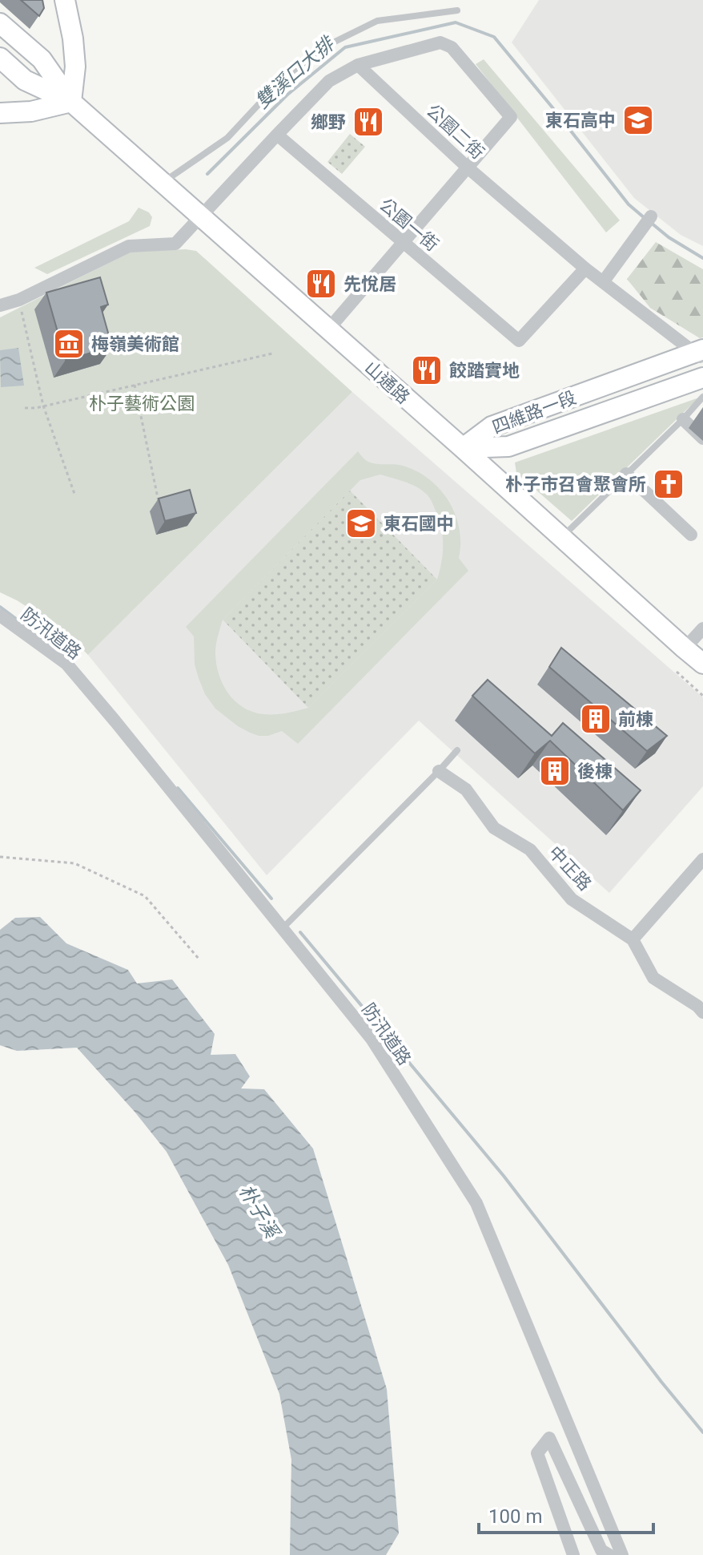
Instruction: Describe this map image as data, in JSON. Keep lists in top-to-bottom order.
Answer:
{
  "streets": {
    "main road": ["山通路", "四維路一段"],
    "street": [
      "公園二街",
      "公園一街",
      "防汛道路",
      "中正路"
    ]
  },
  "crossings": [
    ["公園二街", "公園一街"],
    ["公園二街", "四維路一段"],
    ["山通路", "四維路一段"]
  ],
  "water": ["雙溪口大排", "朴子溪"],
  "parks": ["朴子藝術公園"],
  "places": {
    "school or university": ["東石高中", "東石國中"],
    "restaurant": ["鄉野", "先悅居", "餃踏實地"],
    "museum": ["梅嶺美術館"],
    "church": ["朴子市召會聚會所"],
    "building": ["前棟", "後棟"]
  },
  "scale_bar": "100 m"
}
